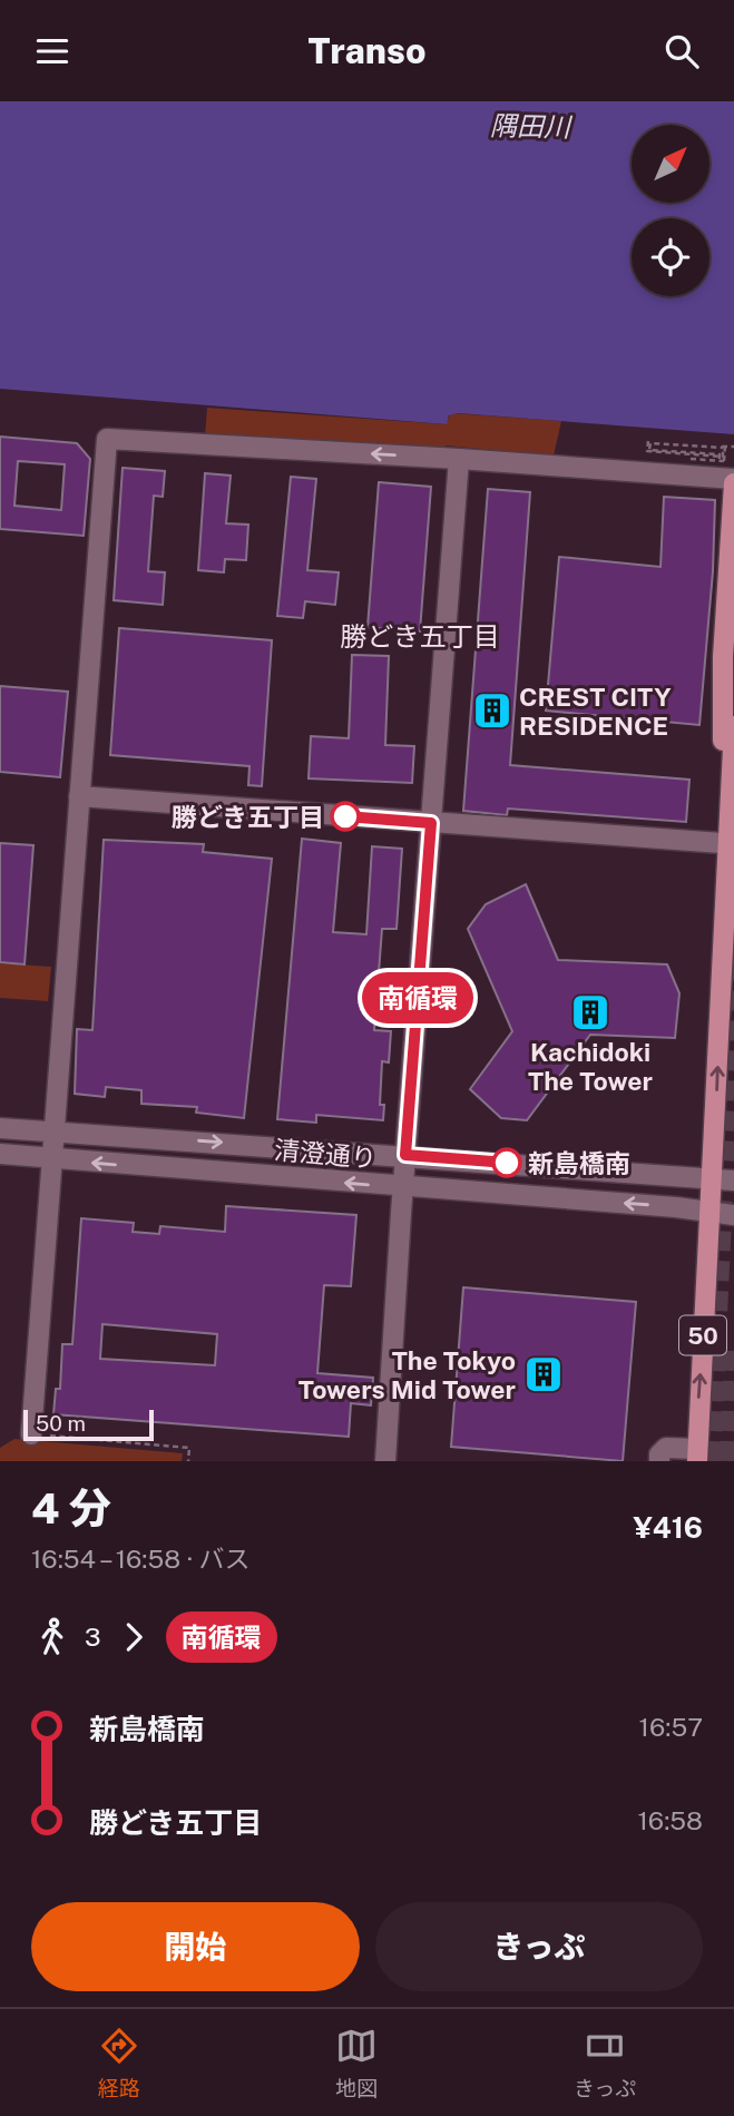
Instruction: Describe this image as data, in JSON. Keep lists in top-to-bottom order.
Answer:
{
  "streets": {
    "main road": ["50"],
    "street": ["清澄通り"]
  },
  "crossings": [
    ["清澄通り", "50"]
  ],
  "districts": ["勝どき五丁目"],
  "water": ["隅田川"],
  "places": {
    "building": ["CREST CITY RESIDENCE", "Kachidoki The Tower", "The Tokyo Towers Mid Tower"],
    "other": ["勝どき五丁目", "新島橋南"]
  },
  "lines": ["bus line 南循環"],
  "scale_bar": "50 m",
  "north": "top right",
  "page": {
    "header": "Transo",
    "on_map": "南循環",
    "scale": "50 m",
    "heading": ["4 分", "16:54 – 16:58 · バス", "¥416"],
    "legs": ["3", "南循環"],
    "list": [
      {
        "name": "新島橋南",
        "value": "16:57"
      },
      {
        "name": "勝どき五丁目",
        "value": "16:58"
      }
    ],
    "buttons": ["開始", "きっぷ"],
    "tabs": ["経路", "地図", "きっぷ"]
  }
}
